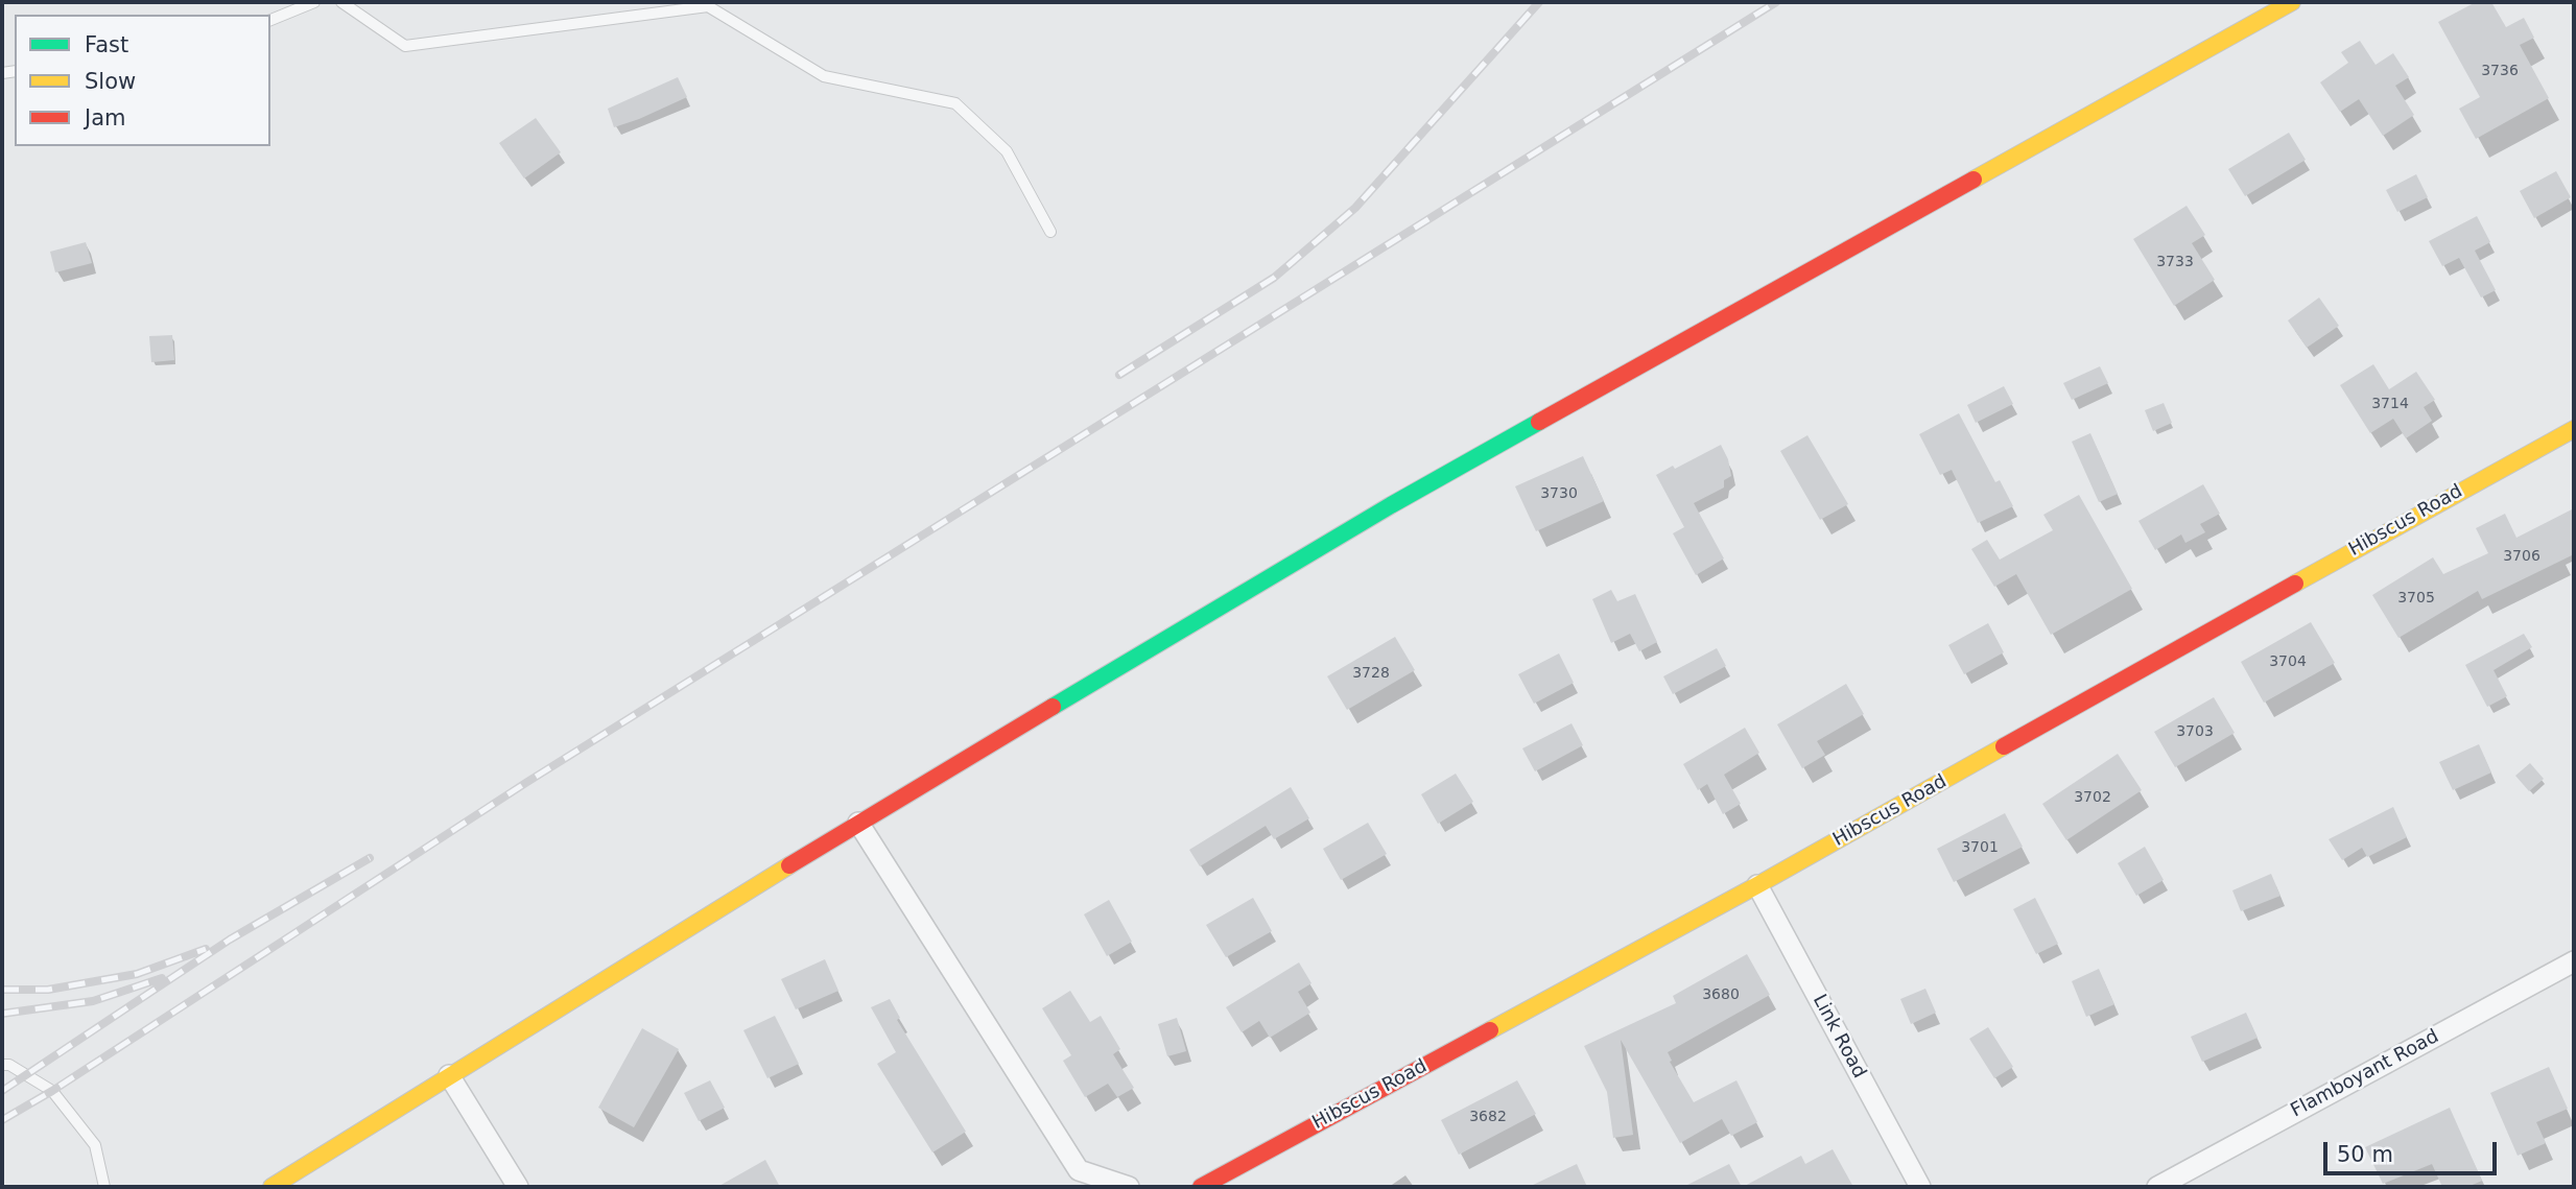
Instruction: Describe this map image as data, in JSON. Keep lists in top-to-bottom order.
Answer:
{
  "streets": {
    "street": ["Hibscus Road", "Link Road", "Flamboyant Road"]
  },
  "crossings": [
    ["Hibscus Road", "Link Road"]
  ],
  "house_numbers": [
    "3736",
    "3733",
    "3714",
    "3730",
    "3706",
    "3705",
    "3704",
    "3728",
    "3703",
    "3702",
    "3701",
    "3680",
    "3682"
  ],
  "legend": ["Fast", "Slow", "Jam"],
  "scale_bar": "50 m"
}
